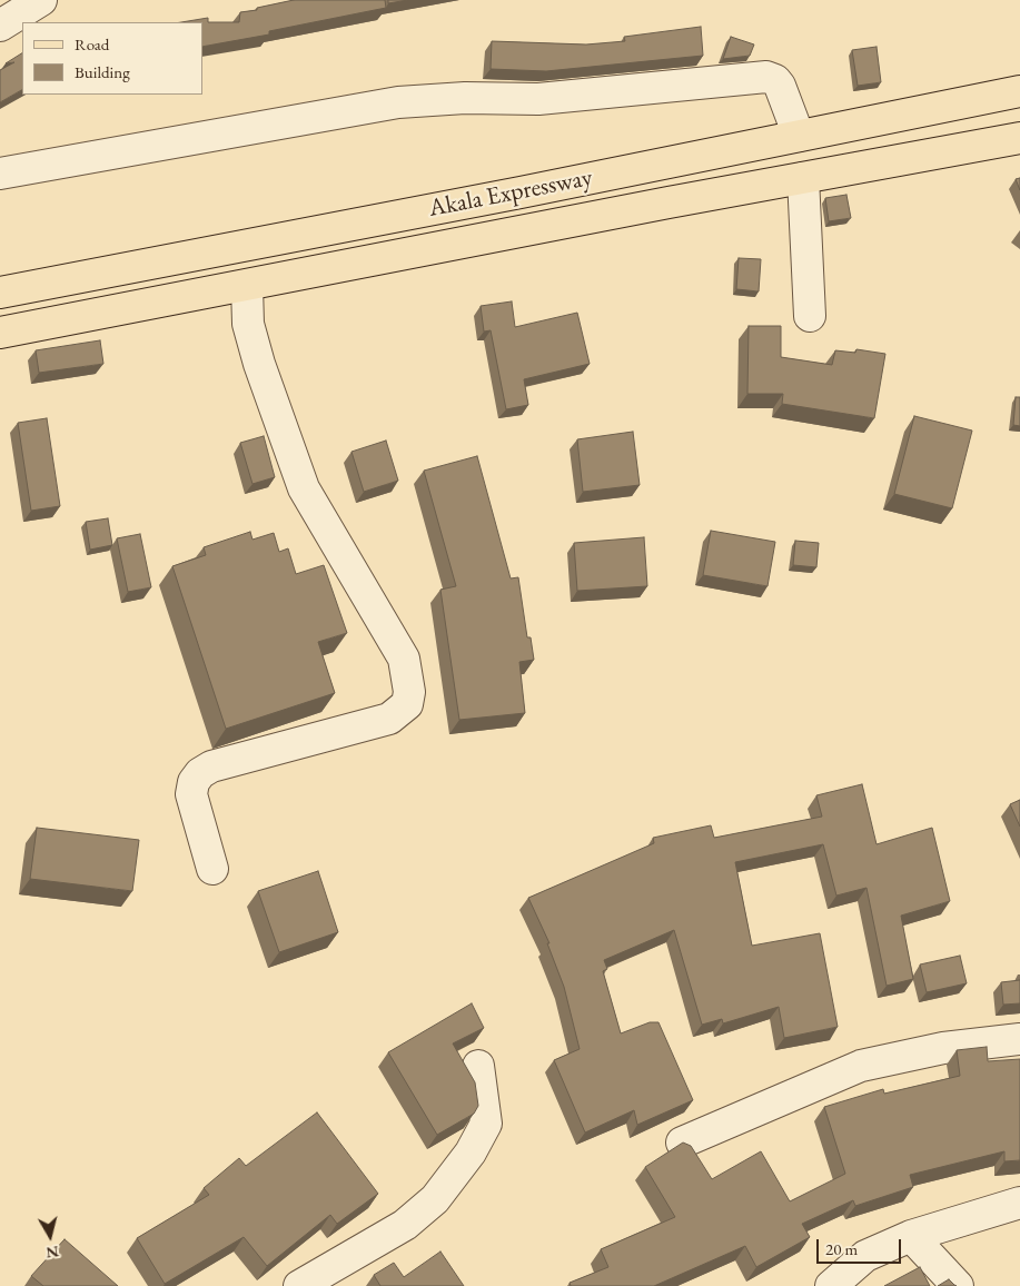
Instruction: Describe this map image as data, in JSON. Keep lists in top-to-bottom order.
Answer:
{
  "streets": {
    "main road": ["Akala Expressway"]
  },
  "legend": ["Road", "Building"],
  "scale_bar": "20 m",
  "north": "bottom"
}
